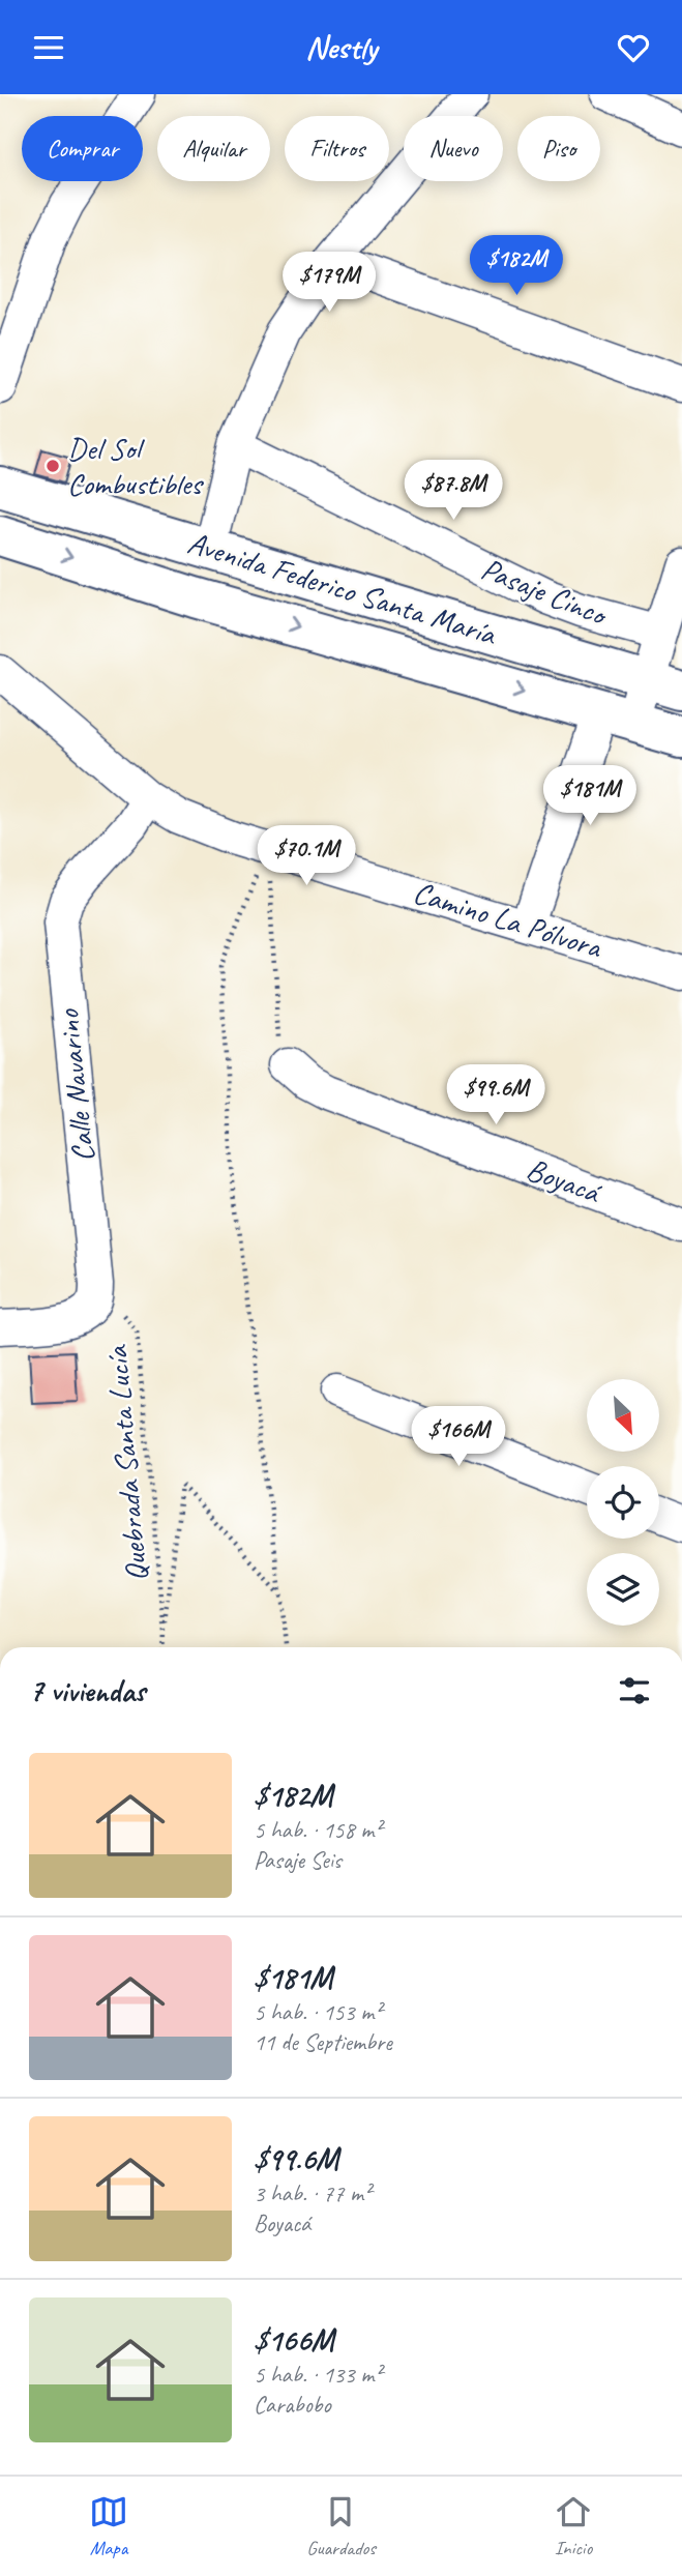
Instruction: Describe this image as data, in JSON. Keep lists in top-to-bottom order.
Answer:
{
  "streets": {
    "main road": ["Avenida Federico Santa María"],
    "street": [
      "Pasaje Cinco",
      "Camino La Pólvora",
      "Calle Navarino",
      "Boyacá"
    ],
    "path": ["Quebrada Santa Lucía"]
  },
  "crossings": [
    ["Camino La Pólvora", "Calle Navarino"],
    ["Calle Navarino", "Quebrada Santa Lucía"]
  ],
  "places": ["Del Sol Combustibles"],
  "north": "bottom right",
  "page": {
    "header": "Nestly",
    "chip": [
      "Comprar",
      "Alquilar",
      "Filtros",
      "Nuevo",
      "Piso"
    ],
    "price": [
      "$182M",
      "$179M",
      "$87.8M",
      "$181M",
      "$70.1M",
      "$99.6M",
      "$166M"
    ],
    "heading": "7 viviendas",
    "list": [
      {
        "name": "$182M",
        "note": "5 hab. · 158 m² · Pasaje Seis"
      },
      {
        "name": "$181M",
        "note": "5 hab. · 153 m² · 11 de Septiembre"
      },
      {
        "name": "$99.6M",
        "note": "3 hab. · 77 m² · Boyacá"
      },
      {
        "name": "$166M",
        "note": "5 hab. · 133 m² · Carabobo"
      }
    ],
    "tabs": ["Mapa", "Guardados", "Inicio"]
  }
}
